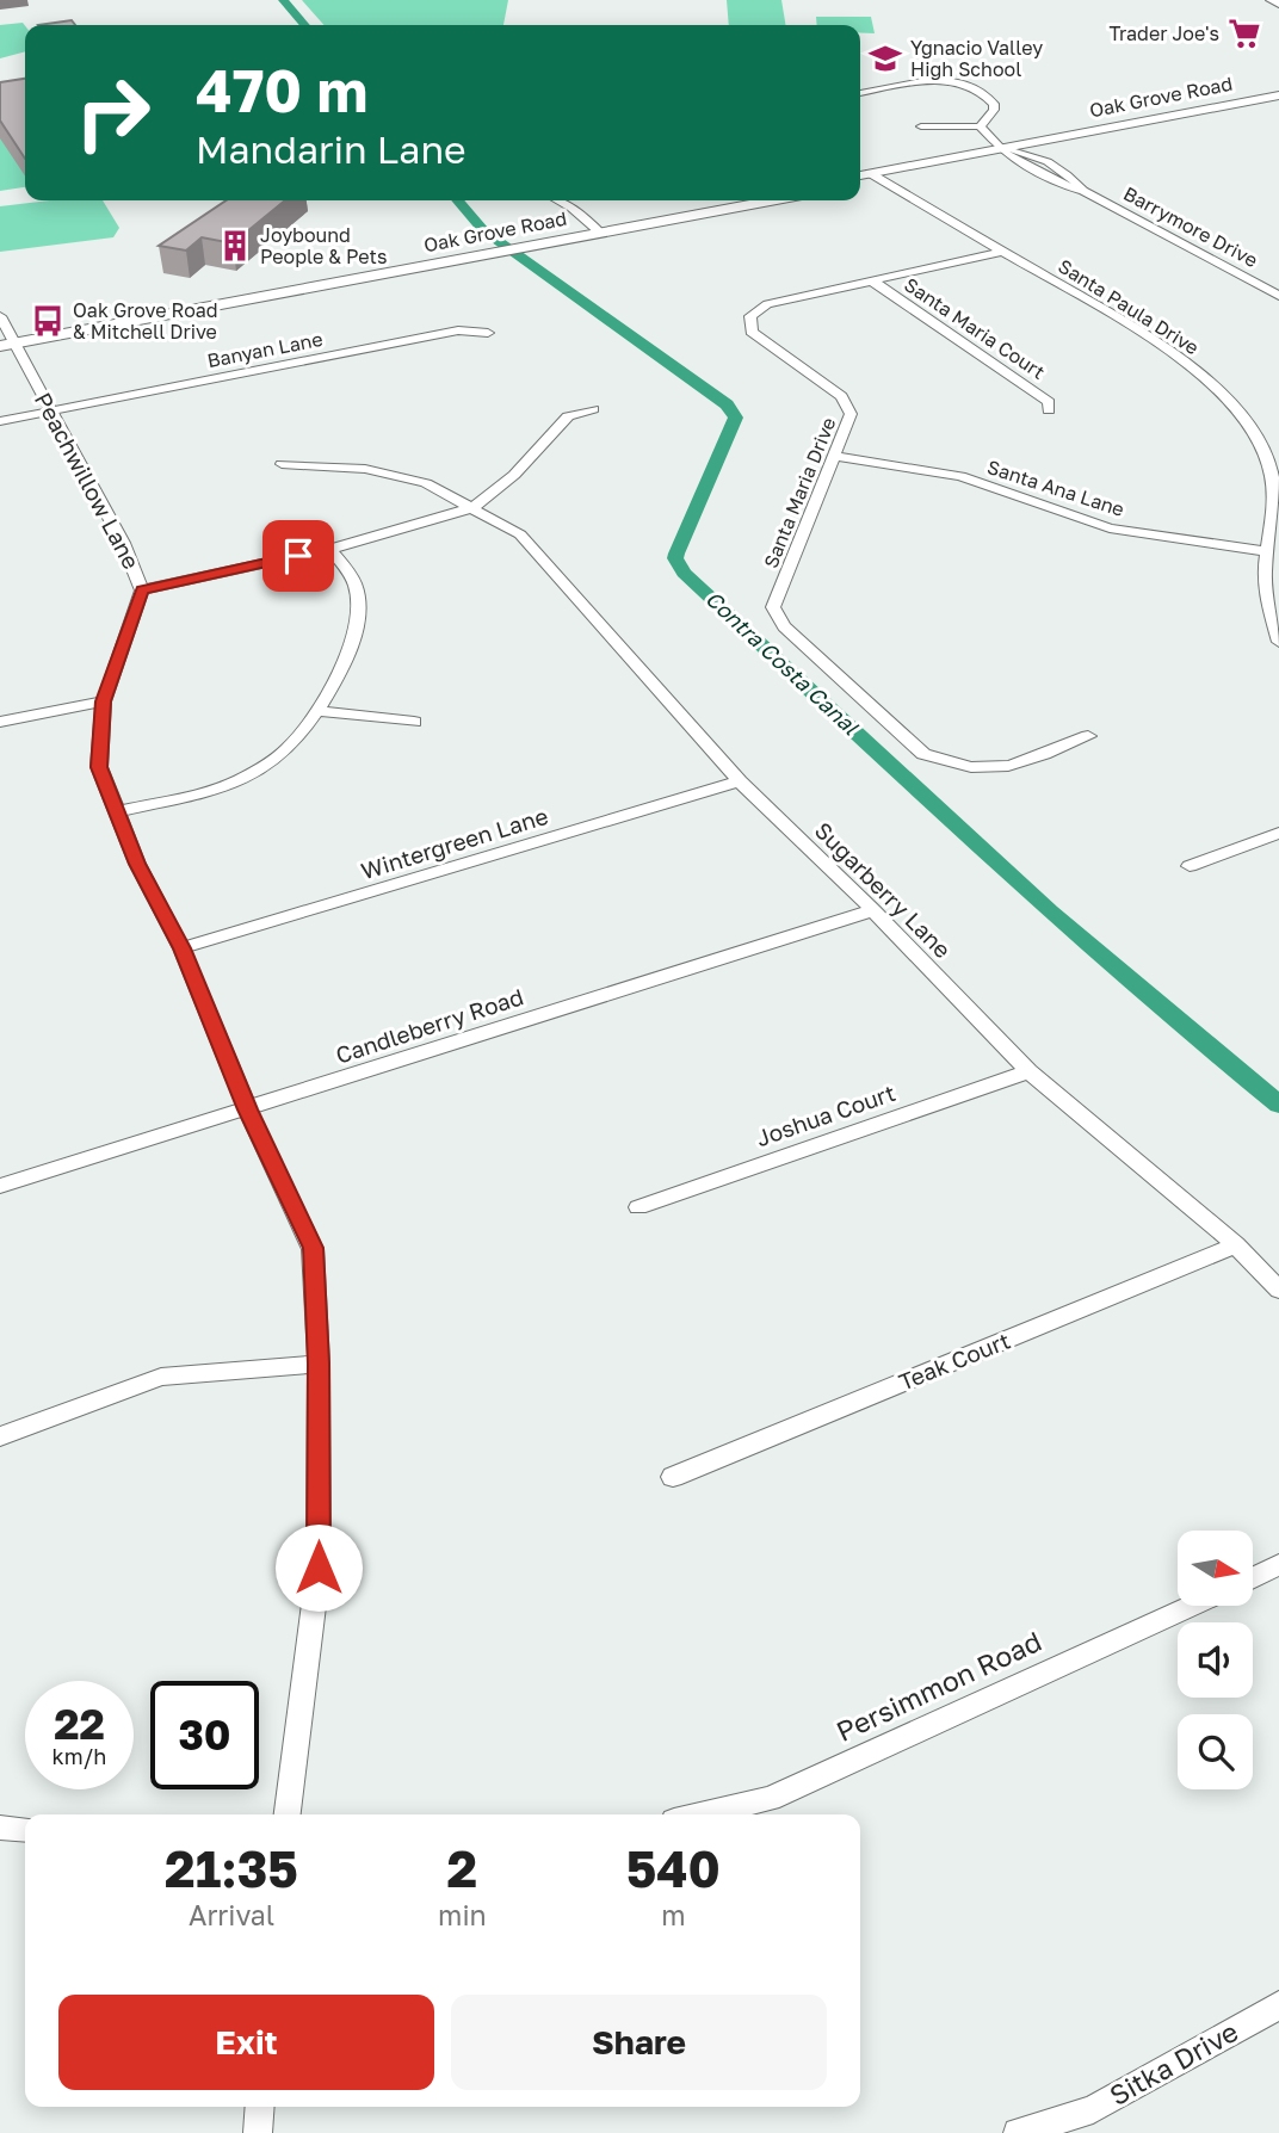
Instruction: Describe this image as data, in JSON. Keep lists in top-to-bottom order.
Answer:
{
  "streets": {
    "main road": ["Oak Grove Road"],
    "street": [
      "Barrymore Drive",
      "Santa Paula Drive",
      "Santa Maria Court",
      "Banyan Lane",
      "Peachwillow Lane",
      "Santa Ana Lane",
      "Santa Maria Drive",
      "Wintergreen Lane",
      "Sugarberry Lane",
      "Candleberry Road",
      "Joshua Court",
      "Teak Court",
      "Persimmon Road",
      "Sitka Drive"
    ]
  },
  "crossings": [
    ["Oak Grove Road", "Barrymore Drive"],
    ["Oak Grove Road", "Santa Paula Drive"],
    ["Oak Grove Road", "Peachwillow Lane"],
    ["Santa Paula Drive", "Santa Ana Lane"],
    ["Santa Paula Drive", "Santa Maria Drive"],
    ["Santa Maria Court", "Santa Maria Drive"],
    ["Banyan Lane", "Peachwillow Lane"],
    ["Peachwillow Lane", "Wintergreen Lane"],
    ["Peachwillow Lane", "Candleberry Road"],
    ["Santa Ana Lane", "Santa Maria Drive"],
    ["Wintergreen Lane", "Sugarberry Lane"],
    ["Sugarberry Lane", "Candleberry Road"],
    ["Sugarberry Lane", "Joshua Court"],
    ["Sugarberry Lane", "Teak Court"]
  ],
  "water": ["Contra Costa Canal"],
  "places": {
    "supermarket": ["Trader Joe's"],
    "school or university": ["Ygnacio Valley High School"],
    "building": ["Joybound People & Pets"],
    "bus stop": ["Oak Grove Road & Mitchell Drive"]
  },
  "north": "right",
  "page": {
    "turn": ["470 m", "Mandarin Lane"],
    "speed": "22 km/h",
    "limit": "30",
    "eta": [
      "21:35",
      "Arrival",
      "2",
      "min",
      "540",
      "m"
    ],
    "buttons": ["Exit", "Share"]
  }
}
